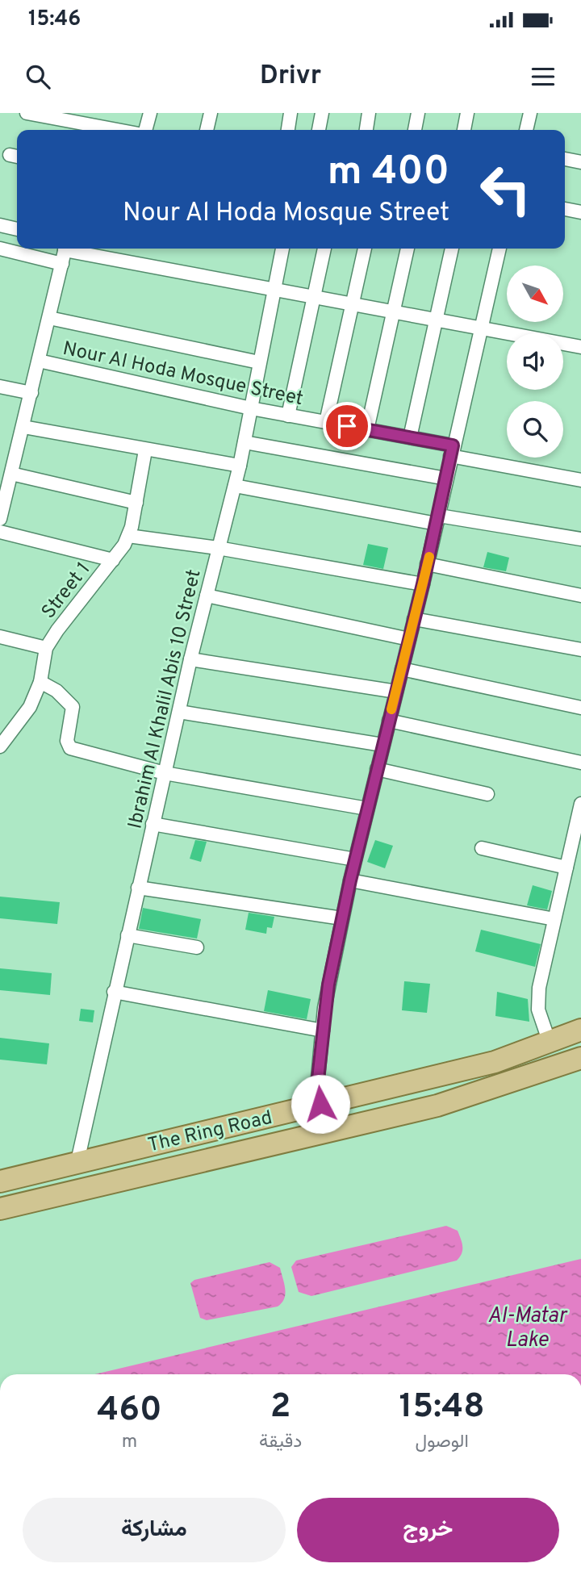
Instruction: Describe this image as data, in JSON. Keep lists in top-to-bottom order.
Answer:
{
  "streets": {
    "main road": ["The Ring Road"],
    "street": ["Nour Al Hoda Mosque Street", "Street 1", "Ibrahim Al Khalil Abis 10 Street"]
  },
  "crossings": [
    ["Nour Al Hoda Mosque Street", "Ibrahim Al Khalil Abis 10 Street"],
    ["Ibrahim Al Khalil Abis 10 Street", "The Ring Road"]
  ],
  "water": ["Al-Matar Lake"],
  "north": "bottom right",
  "page": {
    "status": "15:46",
    "header": "Drivr",
    "turn": ["400 m", "Nour Al Hoda Mosque Street"],
    "eta": [
      "15:48",
      "الوصول",
      "2",
      "دقيقة",
      "460",
      "m"
    ],
    "buttons": ["خروج", "مشاركة"]
  }
}
